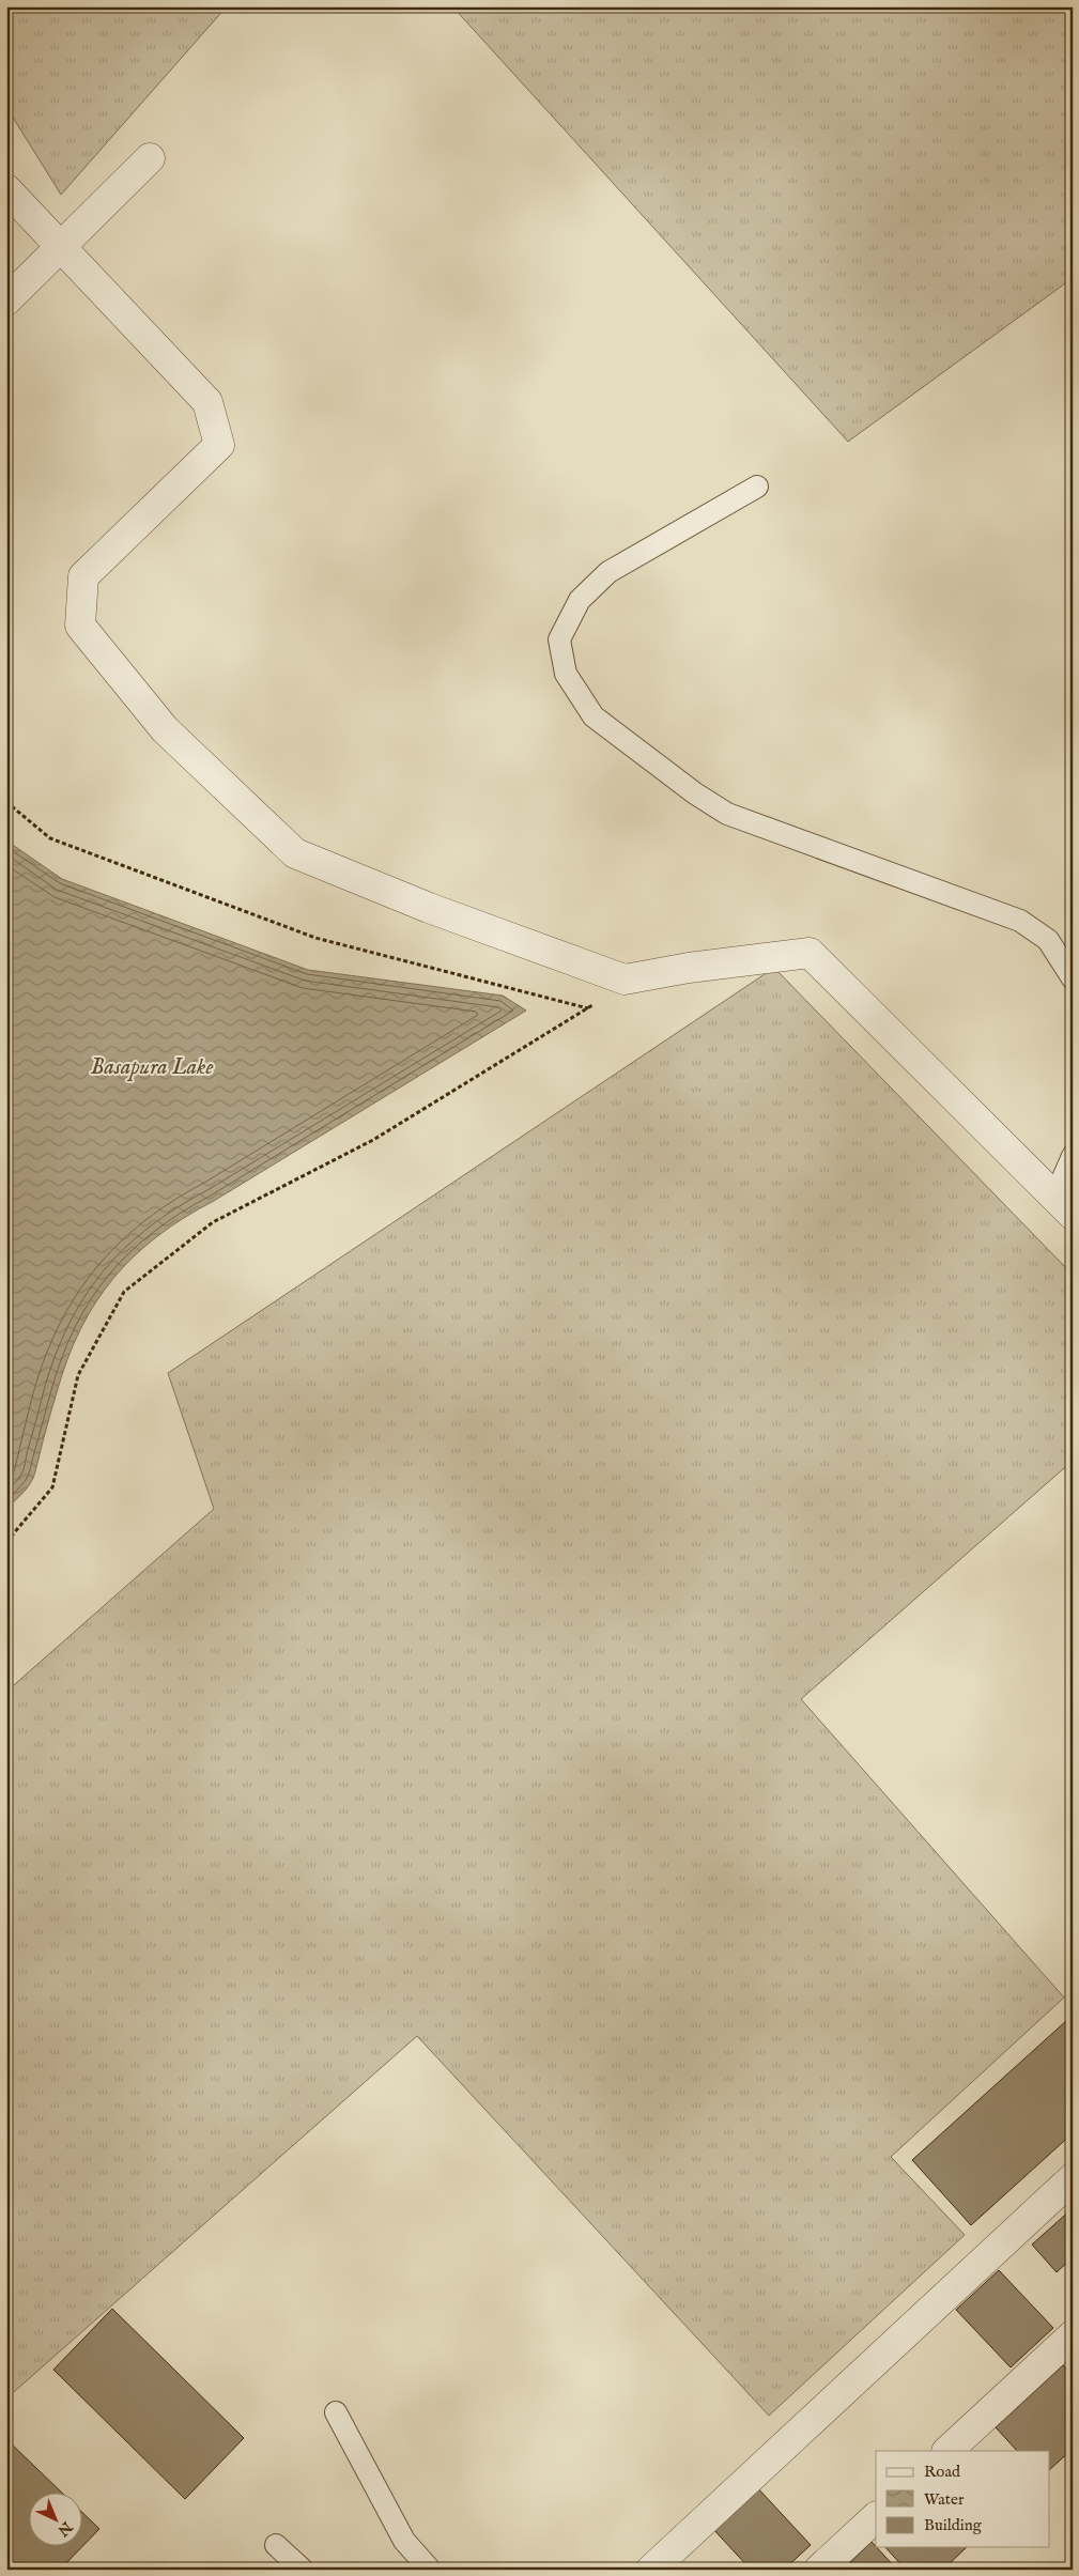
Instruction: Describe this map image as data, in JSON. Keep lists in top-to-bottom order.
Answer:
{
  "water": ["Basapura Lake"],
  "legend": ["Road", "Water", "Building"],
  "north": "bottom right"
}
